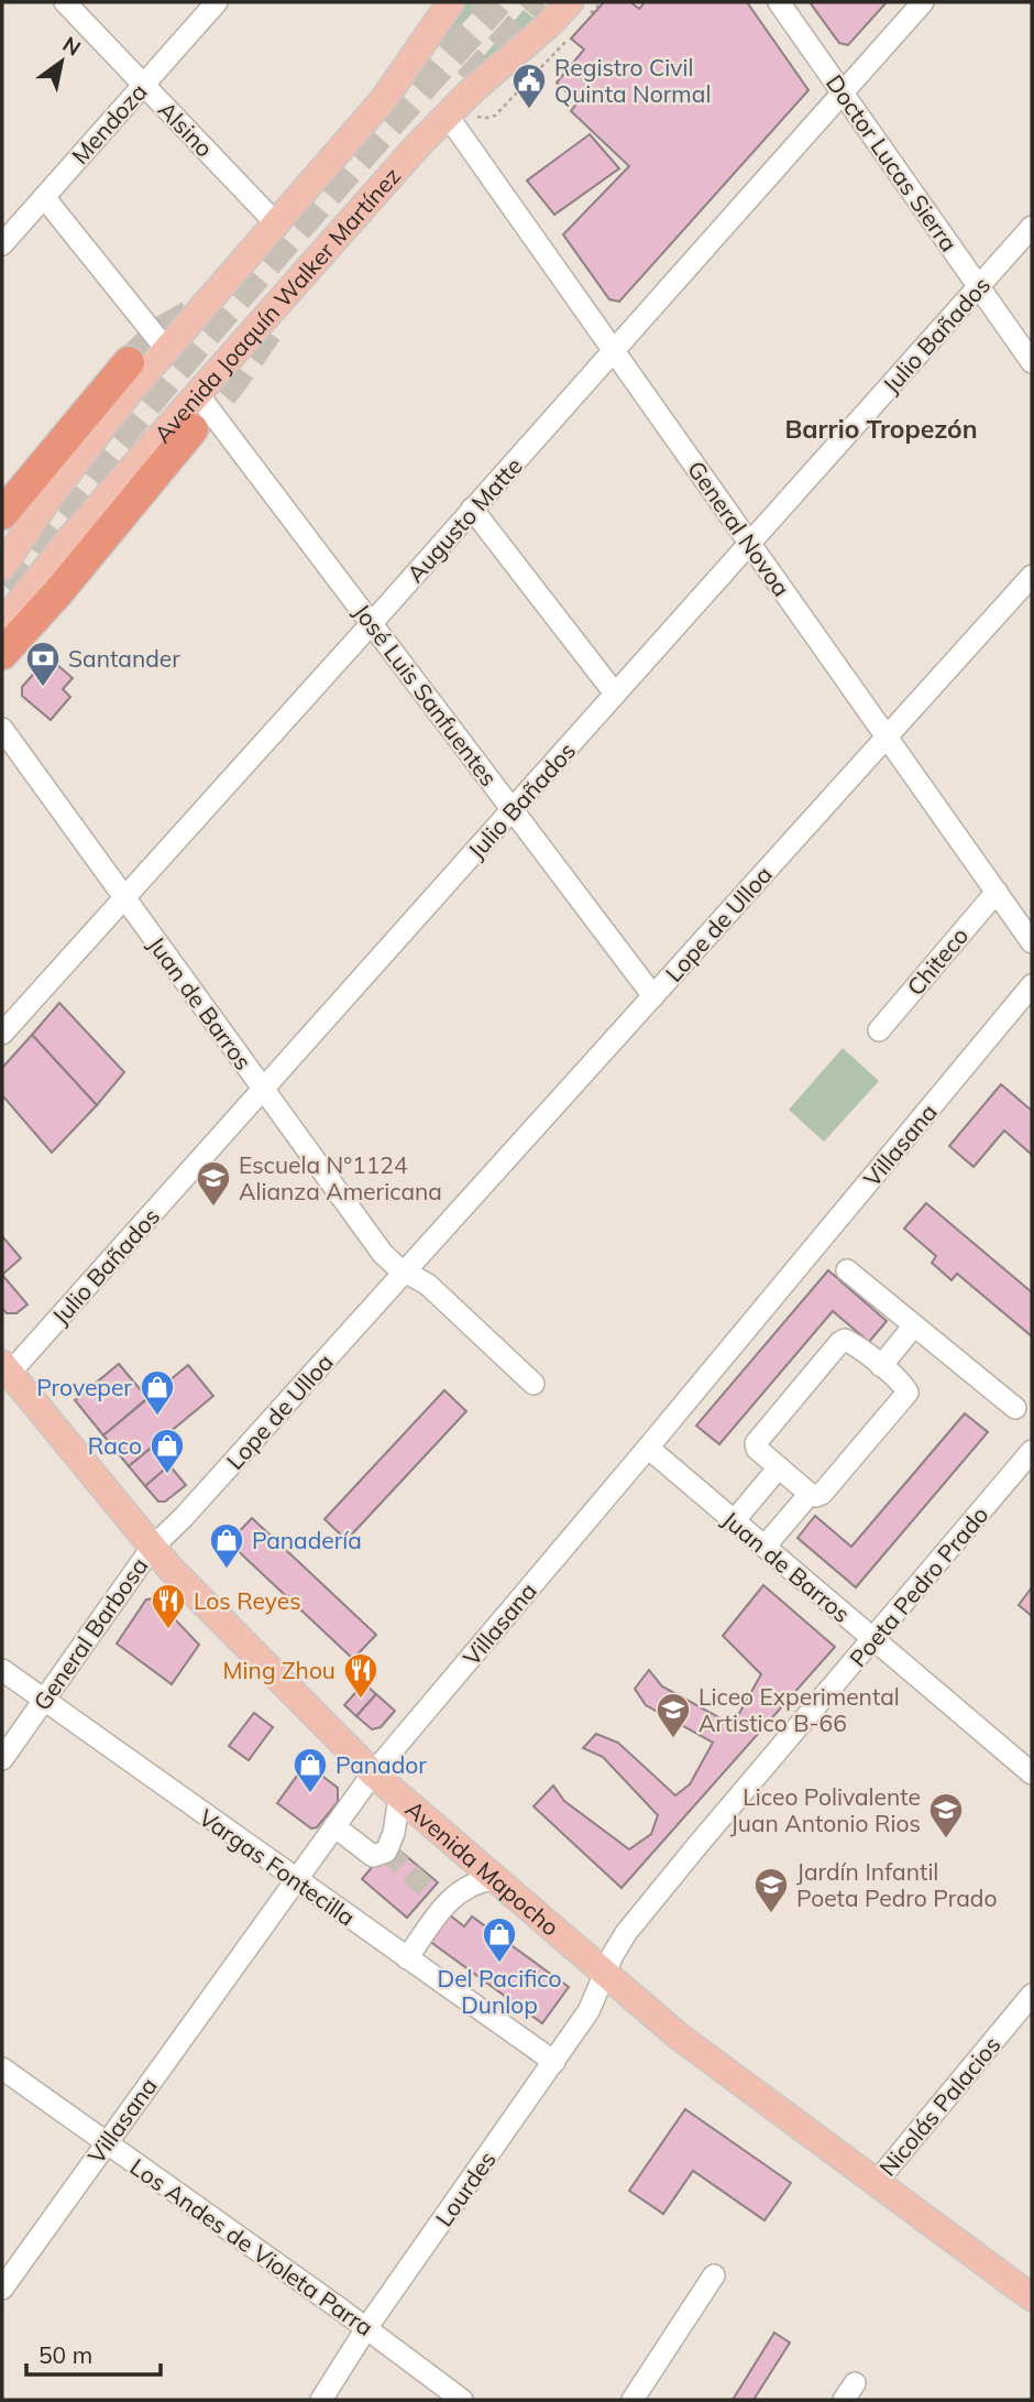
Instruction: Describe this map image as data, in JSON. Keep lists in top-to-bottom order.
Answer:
{
  "streets": {
    "main road": ["Avenida Joaquín Walker Martínez", "Avenida Mapocho"],
    "street": [
      "Mendoza",
      "Alsino",
      "Doctor Lucas Sierra",
      "Julio Bañados",
      "Augusto Matte",
      "General Novoa",
      "José Luis Sanfuentes",
      "Lope de Ulloa",
      "Chiteco",
      "Juan de Barros",
      "Villasana",
      "Poeta Pedro Prado",
      "General Barbosa",
      "Vargas Fontecilla",
      "Nicolás Palacios",
      "Lourdes",
      "Los Andes de Violeta Parra"
    ]
  },
  "crossings": [
    ["Mendoza", "Alsino"],
    ["Doctor Lucas Sierra", "Julio Bañados"],
    ["Doctor Lucas Sierra", "Augusto Matte"],
    ["Avenida Joaquín Walker Martínez", "General Novoa"],
    ["Avenida Joaquín Walker Martínez", "José Luis Sanfuentes"],
    ["Julio Bañados", "General Novoa"],
    ["Julio Bañados", "José Luis Sanfuentes"],
    ["Julio Bañados", "Juan de Barros"],
    ["Julio Bañados", "Avenida Mapocho"],
    ["Augusto Matte", "General Novoa"],
    ["Augusto Matte", "José Luis Sanfuentes"],
    ["Augusto Matte", "Juan de Barros"],
    ["General Novoa", "Lope de Ulloa"],
    ["General Novoa", "Chiteco"],
    ["José Luis Sanfuentes", "Lope de Ulloa"],
    ["Lope de Ulloa", "Juan de Barros"],
    ["Lope de Ulloa", "General Barbosa"],
    ["Lope de Ulloa", "Avenida Mapocho"],
    ["Juan de Barros", "Villasana"],
    ["Juan de Barros", "Poeta Pedro Prado"],
    ["Villasana", "Vargas Fontecilla"],
    ["Villasana", "Avenida Mapocho"],
    ["Villasana", "Los Andes de Violeta Parra"],
    ["Poeta Pedro Prado", "Avenida Mapocho"],
    ["Poeta Pedro Prado", "Lourdes"],
    ["General Barbosa", "Vargas Fontecilla"],
    ["General Barbosa", "Avenida Mapocho"],
    ["Vargas Fontecilla", "Lourdes"],
    ["Avenida Mapocho", "Nicolás Palacios"],
    ["Avenida Mapocho", "Lourdes"],
    ["Lourdes", "Los Andes de Violeta Parra"]
  ],
  "districts": ["Barrio Tropezón"],
  "places": {
    "public building": ["Registro Civil Quinta Normal"],
    "bank": ["Santander"],
    "school or university": [
      "Escuela N°1124 Alianza Americana",
      "Liceo Experimental Artistico B-66",
      "Liceo Polivalente Juan Antonio Rios",
      "Jardín Infantil Poeta Pedro Prado"
    ],
    "shop": [
      "Proveper",
      "Raco",
      "Panadería",
      "Panador",
      "Del Pacifico Dunlop"
    ],
    "restaurant": ["Los Reyes", "Ming Zhou"]
  },
  "scale_bar": "50 m",
  "north": "top right"
}
